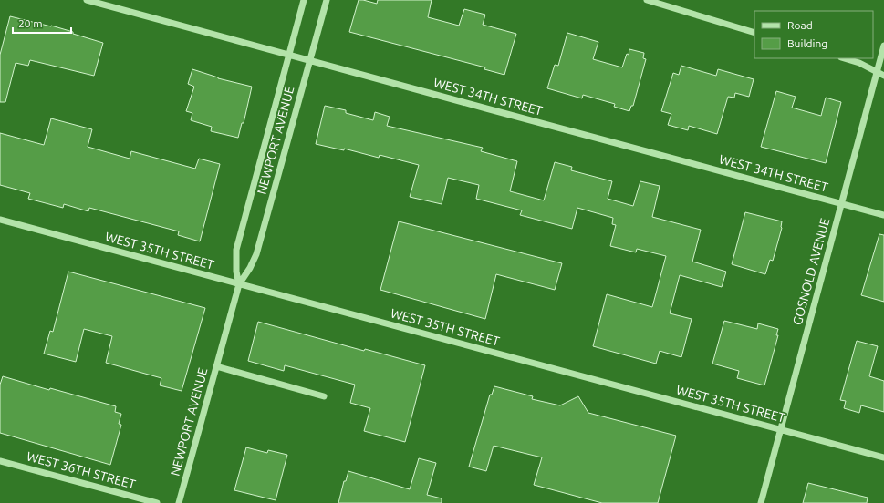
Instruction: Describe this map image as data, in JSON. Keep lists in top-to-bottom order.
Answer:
{
  "streets": {
    "street": [
      "WEST 34TH STREET",
      "NEWPORT AVENUE",
      "WEST 35TH STREET",
      "GOSNOLD AVENUE",
      "WEST 36TH STREET"
    ]
  },
  "crossings": [
    ["WEST 34TH STREET", "NEWPORT AVENUE"],
    ["WEST 34TH STREET", "GOSNOLD AVENUE"],
    ["NEWPORT AVENUE", "WEST 35TH STREET"],
    ["WEST 35TH STREET", "GOSNOLD AVENUE"]
  ],
  "legend": ["Road", "Building"],
  "scale_bar": "20 m"
}
